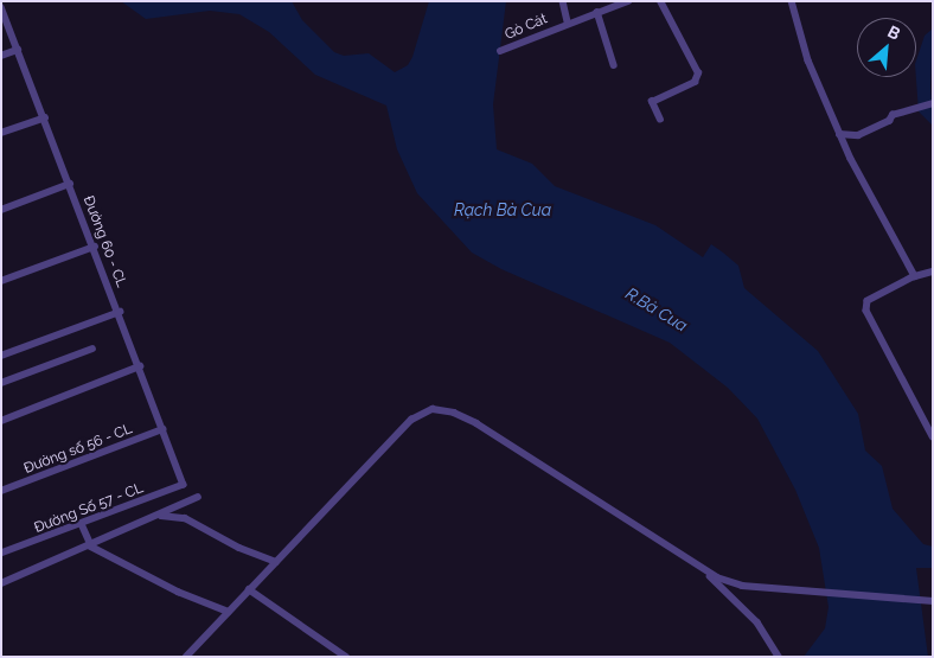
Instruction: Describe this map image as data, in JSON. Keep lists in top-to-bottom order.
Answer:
{
  "streets": {
    "street": [
      "Gò Cát",
      "Đường 60 - CL",
      "Đường số 56 - CL",
      "Đường Số 57 - CL"
    ]
  },
  "crossings": [
    ["Đường 60 - CL", "Đường số 56 - CL"],
    ["Đường 60 - CL", "Đường Số 57 - CL"]
  ],
  "water": ["Rạch Bà Cua", "R.Bà Cua"],
  "north": "top right"
}
